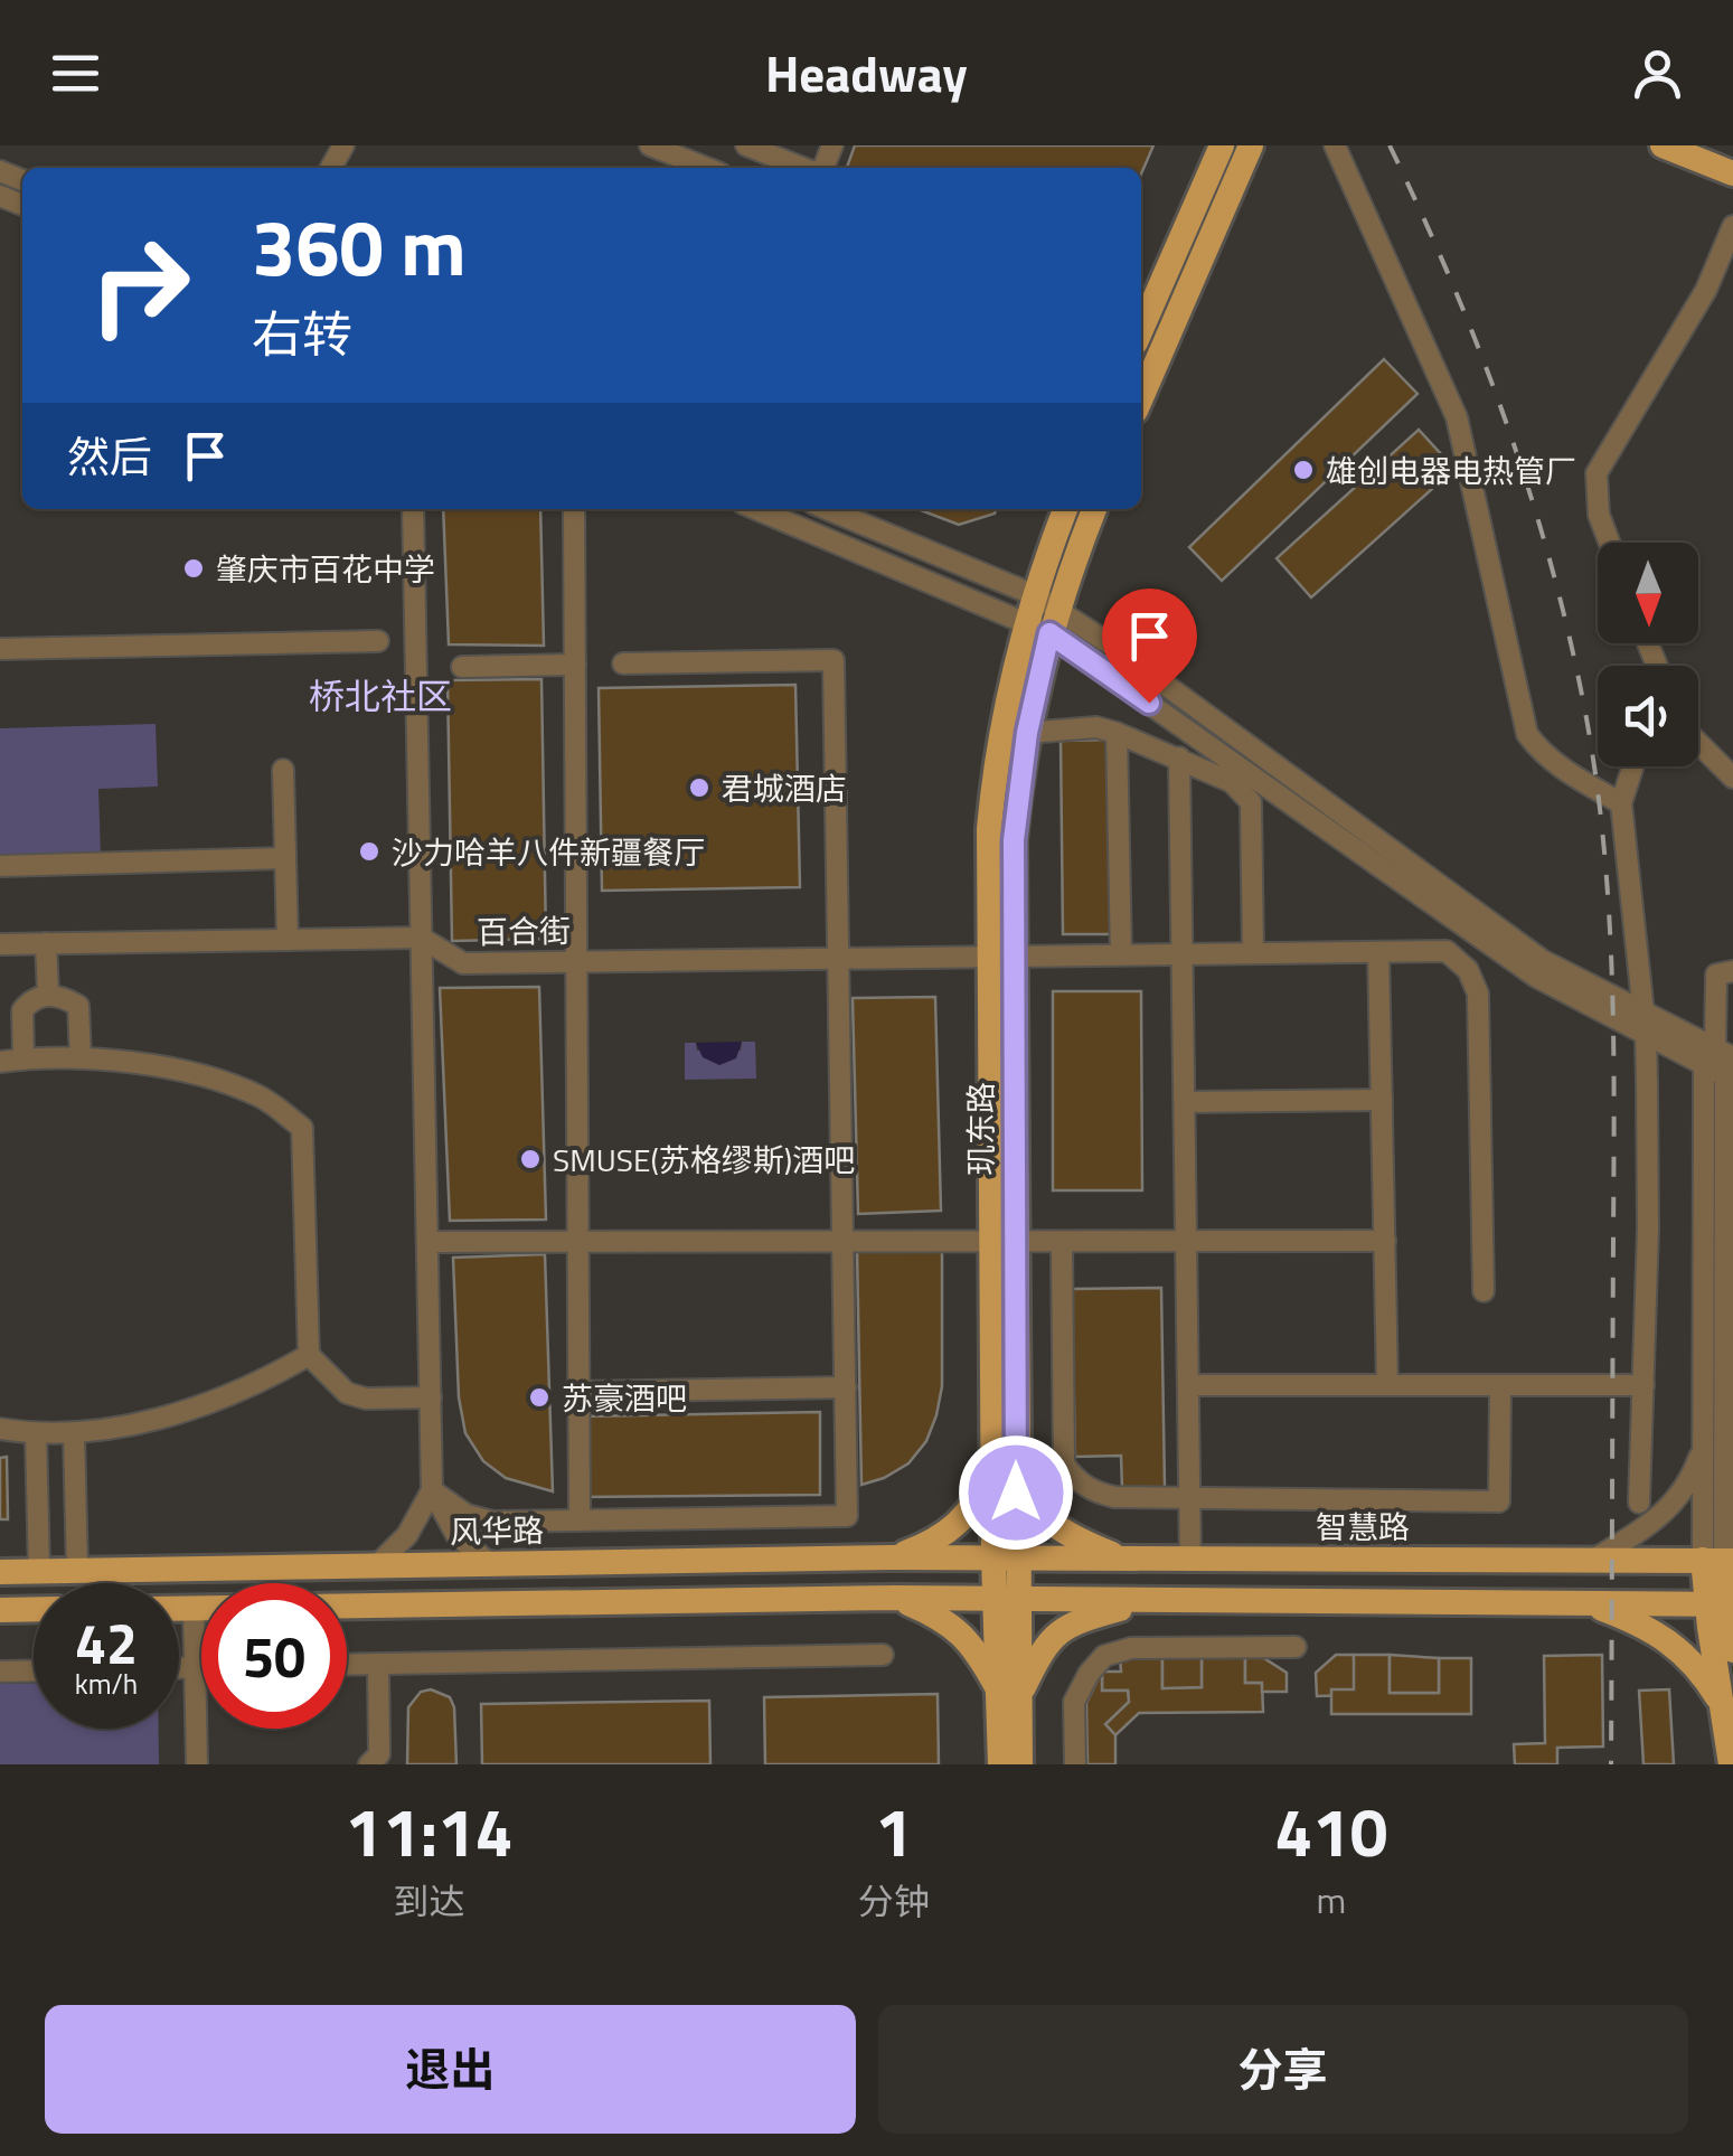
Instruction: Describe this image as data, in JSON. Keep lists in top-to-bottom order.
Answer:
{
  "streets": {
    "main road": ["玑东路", "智慧路", "风华路"],
    "street": ["百合街"]
  },
  "crossings": [
    ["百合街", "玑东路"],
    ["玑东路", "智慧路"],
    ["玑东路", "风华路"],
    ["智慧路", "风华路"]
  ],
  "districts": ["桥北社区"],
  "places": [
    "雄创电器电热管厂",
    "肇庆市百花中学",
    "君城酒店",
    "沙力哈羊八件新疆餐厅",
    "SMUSE(苏格缪斯)酒吧",
    "苏豪酒吧"
  ],
  "north": "bottom",
  "page": {
    "header": "Headway",
    "turn": ["360 m", "右转"],
    "then": "然后",
    "speed": "42 km/h",
    "limit": "50",
    "eta": [
      "11:14",
      "到达",
      "1",
      "分钟",
      "410",
      "m"
    ],
    "buttons": ["退出", "分享"]
  }
}
